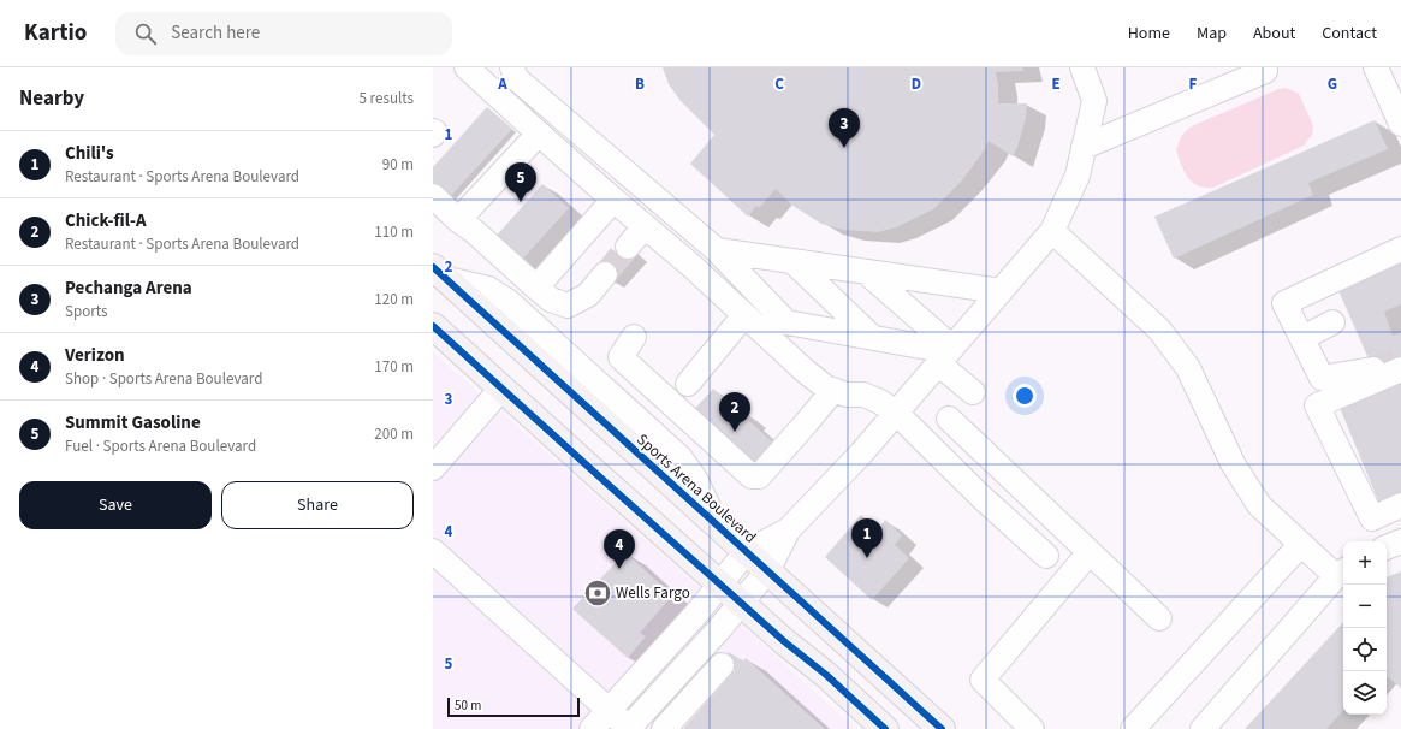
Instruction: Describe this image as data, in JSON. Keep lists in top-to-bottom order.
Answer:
{
  "streets": {
    "main road": ["Sports Arena Boulevard"]
  },
  "places": {
    "bank": ["Wells Fargo"]
  },
  "scale_bar": "50 m",
  "page": {
    "header": "Kartio",
    "search": "Search here",
    "nav": [
      "Home",
      "Map",
      "About",
      "Contact"
    ],
    "heading": ["Nearby", "5 results"],
    "pins": [
      "3",
      "5",
      "2",
      "1",
      "4"
    ],
    "list": [
      {
        "mark": "1",
        "name": "Chili's",
        "note": "Restaurant · Sports Arena Boulevard",
        "value": "90 m"
      },
      {
        "mark": "2",
        "name": "Chick-fil-A",
        "note": "Restaurant · Sports Arena Boulevard",
        "value": "110 m"
      },
      {
        "mark": "3",
        "name": "Pechanga Arena",
        "note": "Sports",
        "value": "120 m"
      },
      {
        "mark": "4",
        "name": "Verizon",
        "note": "Shop · Sports Arena Boulevard",
        "value": "170 m"
      },
      {
        "mark": "5",
        "name": "Summit Gasoline",
        "note": "Fuel · Sports Arena Boulevard",
        "value": "200 m"
      }
    ],
    "buttons": ["Save", "Share"],
    "map_buttons": ["+", "−"],
    "scale": "50 m"
  },
  "grid": {
    "columns": [
      "A",
      "B",
      "C",
      "D",
      "E",
      "F",
      "G"
    ],
    "rows": [
      "1",
      "2",
      "3",
      "4",
      "5"
    ]
  }
}
